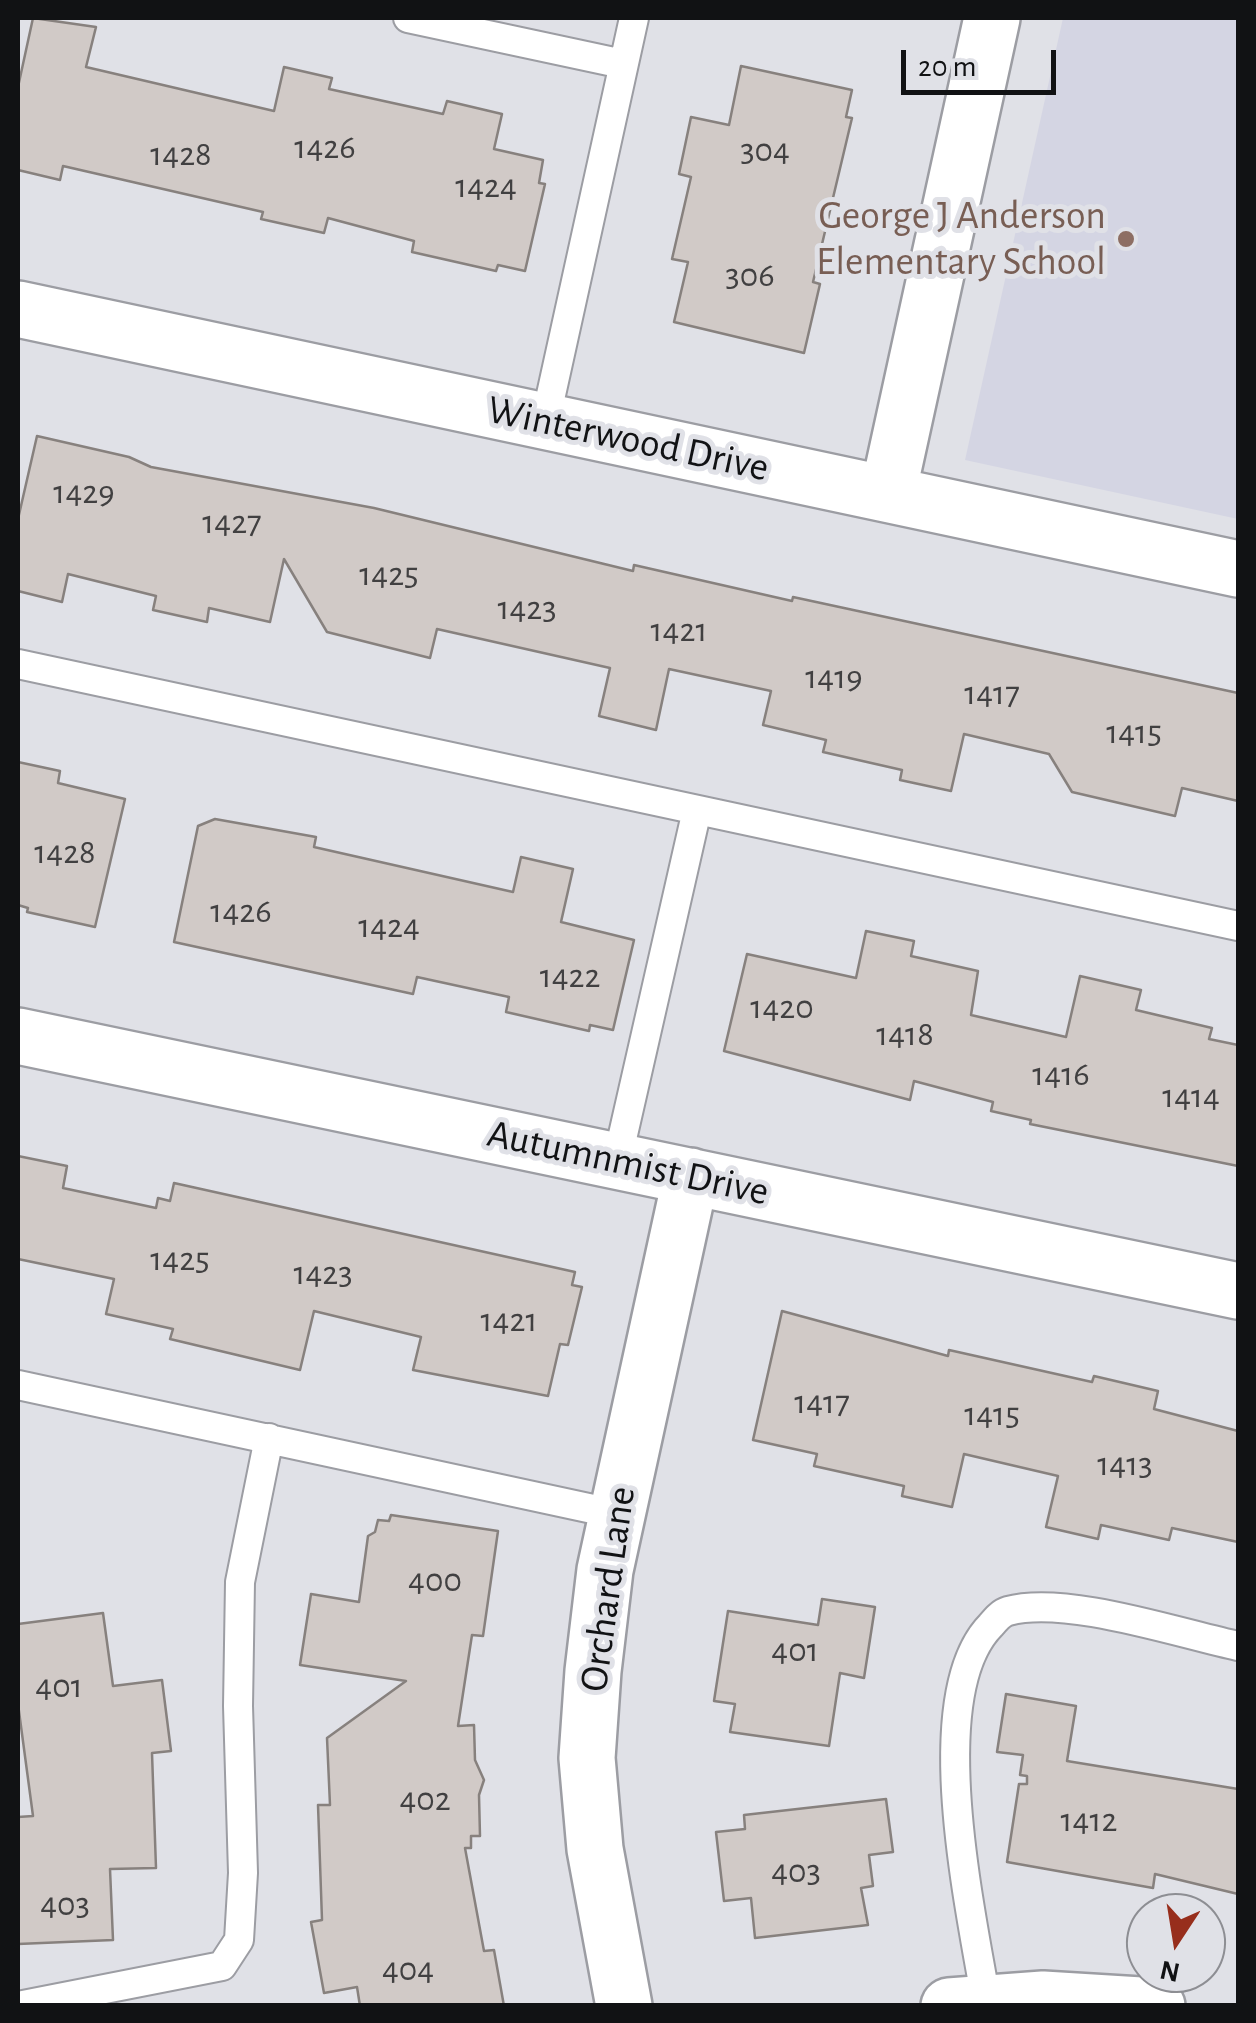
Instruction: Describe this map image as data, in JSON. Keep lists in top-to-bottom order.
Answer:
{
  "streets": {
    "street": ["Winterwood Drive", "Autumnmist Drive", "Orchard Lane"]
  },
  "crossings": [
    ["Autumnmist Drive", "Orchard Lane"]
  ],
  "places": ["George J Anderson Elementary School"],
  "house_numbers": [
    "1426",
    "304",
    "1428",
    "1424",
    "306",
    "1429",
    "1427",
    "1425",
    "1423",
    "1421",
    "1419",
    "1417",
    "1415",
    "1428",
    "1426",
    "1424",
    "1422",
    "1420",
    "1418",
    "1416",
    "1414",
    "1425",
    "1423",
    "1421",
    "1417",
    "1415",
    "1413",
    "400",
    "401",
    "401",
    "402",
    "1412",
    "403",
    "403",
    "404"
  ],
  "scale_bar": "20 m",
  "north": "bottom"
}
